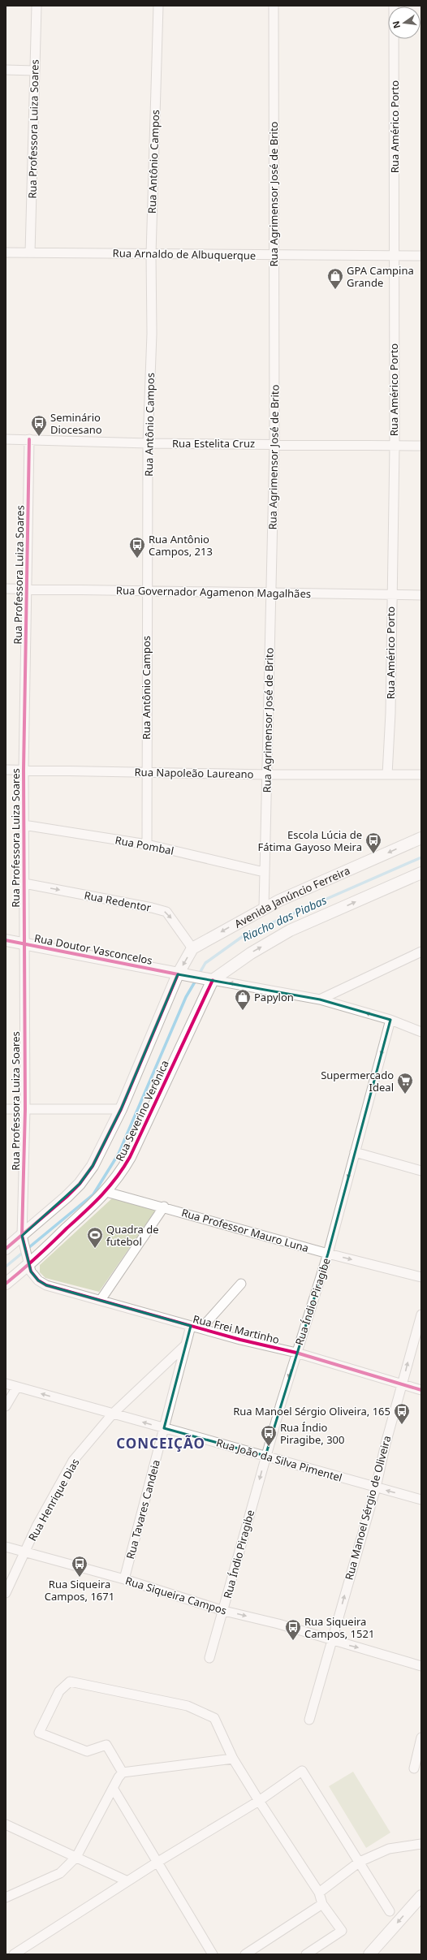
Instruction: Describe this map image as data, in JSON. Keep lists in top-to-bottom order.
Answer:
{
  "streets": {
    "main road": ["Avenida Janúncio Ferreira", "Rua Doutor Vasconcelos", "Rua Severino Verônica"],
    "street": [
      "Rua Américo Porto",
      "Rua Professora Luiza Soares",
      "Rua Antônio Campos",
      "Rua Agrimensor José de Brito",
      "Rua Arnaldo de Albuquerque",
      "Rua Estelita Cruz",
      "Rua Governador Agamenon Magalhães",
      "Rua Napoleão Laureano",
      "Rua Pombal",
      "Rua Redentor",
      "Rua Professor Mauro Luna",
      "Rua Índio Piragibe",
      "Rua Frei Martinho",
      "Rua João da Silva Pimentel",
      "Rua Henrique Dias",
      "Rua Manoel Sérgio de Oliveira",
      "Rua Tavares Candeia",
      "Rua Siqueira Campos"
    ]
  },
  "crossings": [
    ["Rua Américo Porto", "Rua Arnaldo de Albuquerque"],
    ["Rua Américo Porto", "Rua Estelita Cruz"],
    ["Rua Américo Porto", "Rua Governador Agamenon Magalhães"],
    ["Rua Américo Porto", "Rua Napoleão Laureano"],
    ["Rua Professora Luiza Soares", "Rua Arnaldo de Albuquerque"],
    ["Rua Professora Luiza Soares", "Rua Estelita Cruz"],
    ["Rua Professora Luiza Soares", "Rua Governador Agamenon Magalhães"],
    ["Rua Professora Luiza Soares", "Rua Napoleão Laureano"],
    ["Rua Professora Luiza Soares", "Rua Pombal"],
    ["Rua Professora Luiza Soares", "Rua Redentor"],
    ["Rua Professora Luiza Soares", "Rua Doutor Vasconcelos"],
    ["Rua Professora Luiza Soares", "Rua Severino Verônica"],
    ["Rua Professora Luiza Soares", "Rua Frei Martinho"],
    ["Rua Antônio Campos", "Rua Arnaldo de Albuquerque"],
    ["Rua Antônio Campos", "Rua Estelita Cruz"],
    ["Rua Antônio Campos", "Rua Governador Agamenon Magalhães"],
    ["Rua Antônio Campos", "Rua Napoleão Laureano"],
    ["Rua Antônio Campos", "Rua Pombal"],
    ["Rua Agrimensor José de Brito", "Rua Arnaldo de Albuquerque"],
    ["Rua Agrimensor José de Brito", "Rua Estelita Cruz"],
    ["Rua Agrimensor José de Brito", "Rua Governador Agamenon Magalhães"],
    ["Rua Agrimensor José de Brito", "Rua Napoleão Laureano"],
    ["Rua Agrimensor José de Brito", "Rua Pombal"],
    ["Rua Agrimensor José de Brito", "Avenida Janúncio Ferreira"],
    ["Avenida Janúncio Ferreira", "Rua Redentor"],
    ["Rua Doutor Vasconcelos", "Rua Severino Verônica"],
    ["Rua Severino Verônica", "Rua Professor Mauro Luna"],
    ["Rua Severino Verônica", "Rua Frei Martinho"],
    ["Rua Professor Mauro Luna", "Rua Índio Piragibe"],
    ["Rua Índio Piragibe", "Rua Frei Martinho"],
    ["Rua Índio Piragibe", "Rua João da Silva Pimentel"],
    ["Rua Índio Piragibe", "Rua Siqueira Campos"],
    ["Rua Frei Martinho", "Rua Manoel Sérgio de Oliveira"],
    ["Rua Frei Martinho", "Rua Tavares Candeia"],
    ["Rua João da Silva Pimentel", "Rua Henrique Dias"],
    ["Rua João da Silva Pimentel", "Rua Manoel Sérgio de Oliveira"],
    ["Rua João da Silva Pimentel", "Rua Tavares Candeia"],
    ["Rua Henrique Dias", "Rua Tavares Candeia"],
    ["Rua Henrique Dias", "Rua Siqueira Campos"],
    ["Rua Manoel Sérgio de Oliveira", "Rua Siqueira Campos"],
    ["Rua Tavares Candeia", "Rua Siqueira Campos"]
  ],
  "one_way": [
    "Rua Redentor",
    "Rua Índio Piragibe",
    "Rua João da Silva Pimentel",
    "Rua Manoel Sérgio de Oliveira",
    "Rua Siqueira Campos"
  ],
  "districts": ["CONCEIÇÃO"],
  "water": ["Riacho das Piabas"],
  "places": {
    "shop": ["GPA Campina Grande", "Papylon"],
    "bus stop": [
      "Seminário Diocesano",
      "Rua Antônio Campos, 213",
      "Escola Lúcia de Fátima Gayoso Meira",
      "Rua Manoel Sérgio Oliveira, 165",
      "Rua Índio Piragibe, 300",
      "Rua Siqueira Campos, 1671",
      "Rua Siqueira Campos, 1521"
    ],
    "supermarket": ["Supermercado Ideal"],
    "sports": ["Quadra de futebol"]
  },
  "north": "left"
}
